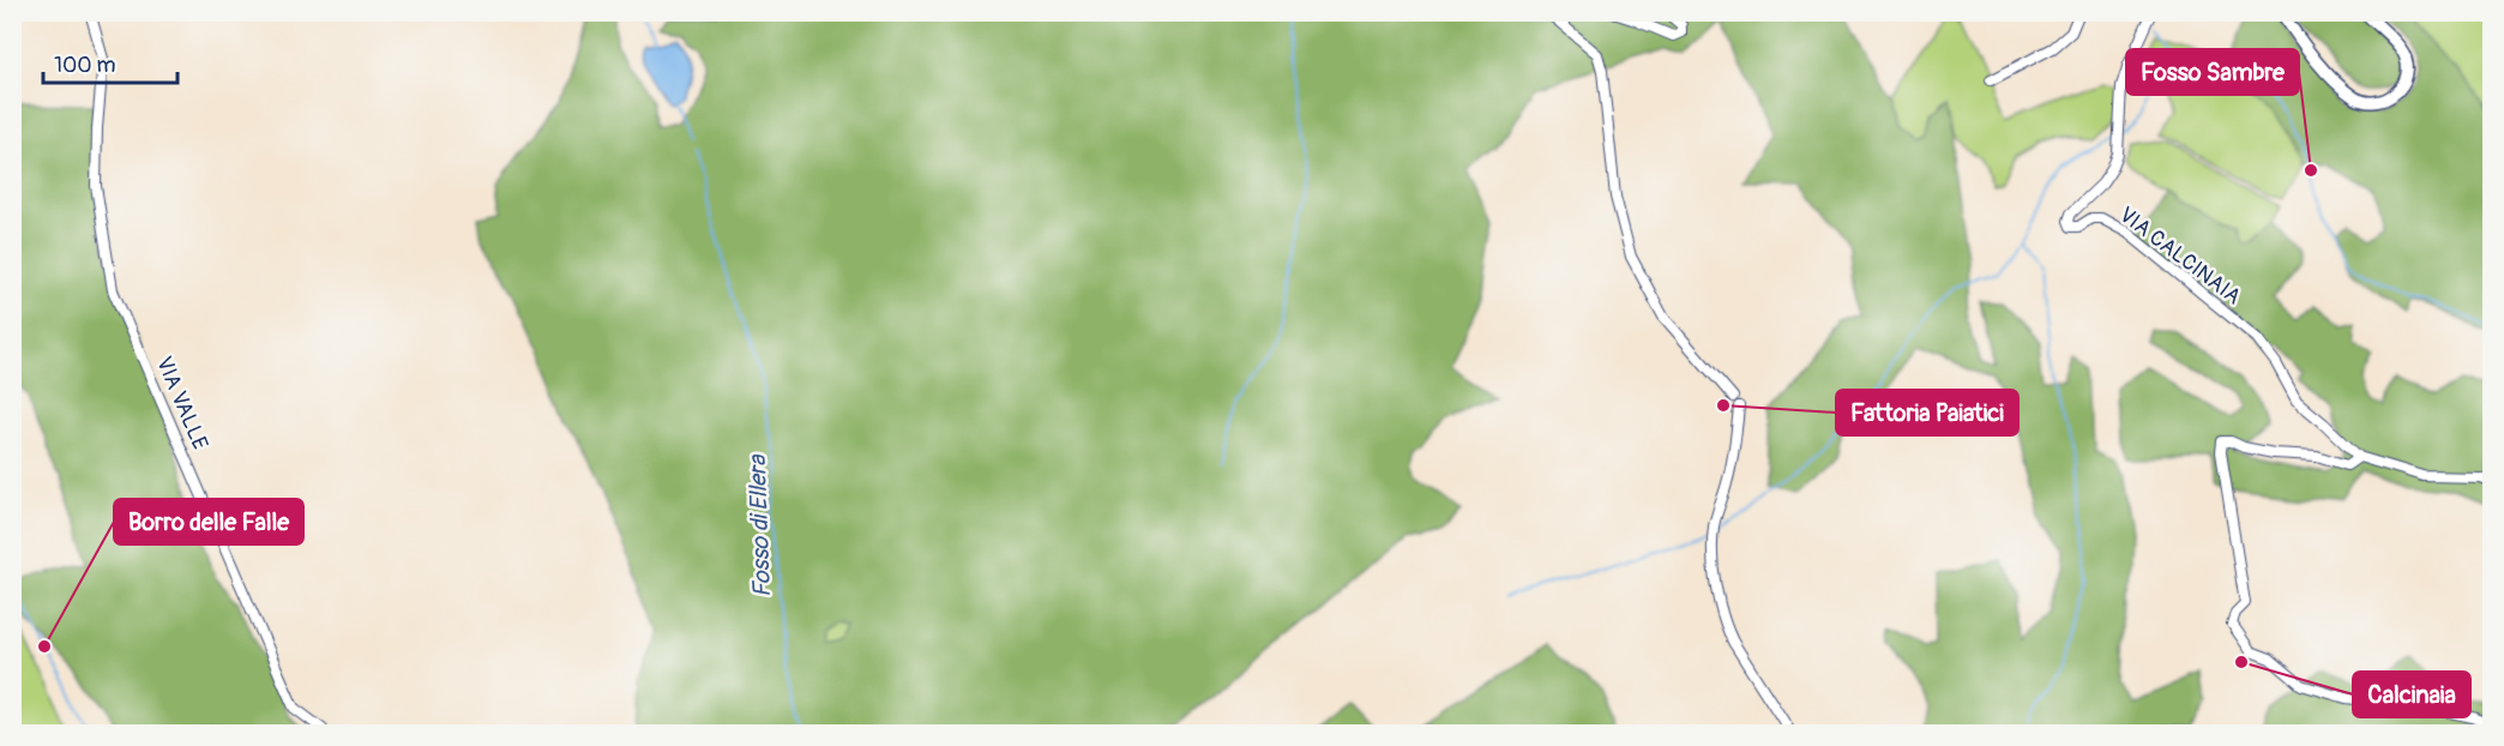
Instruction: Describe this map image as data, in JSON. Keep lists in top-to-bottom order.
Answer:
{
  "streets": {
    "street": ["VIA CALCINAIA", "VIA VALLE"]
  },
  "water": ["Fosso di Ellera"],
  "places": [
    "Fosso Sambre",
    "Fattoria Paiatici",
    "Borro delle Falle",
    "Calcinaia"
  ],
  "scale_bar": "100 m"
}
